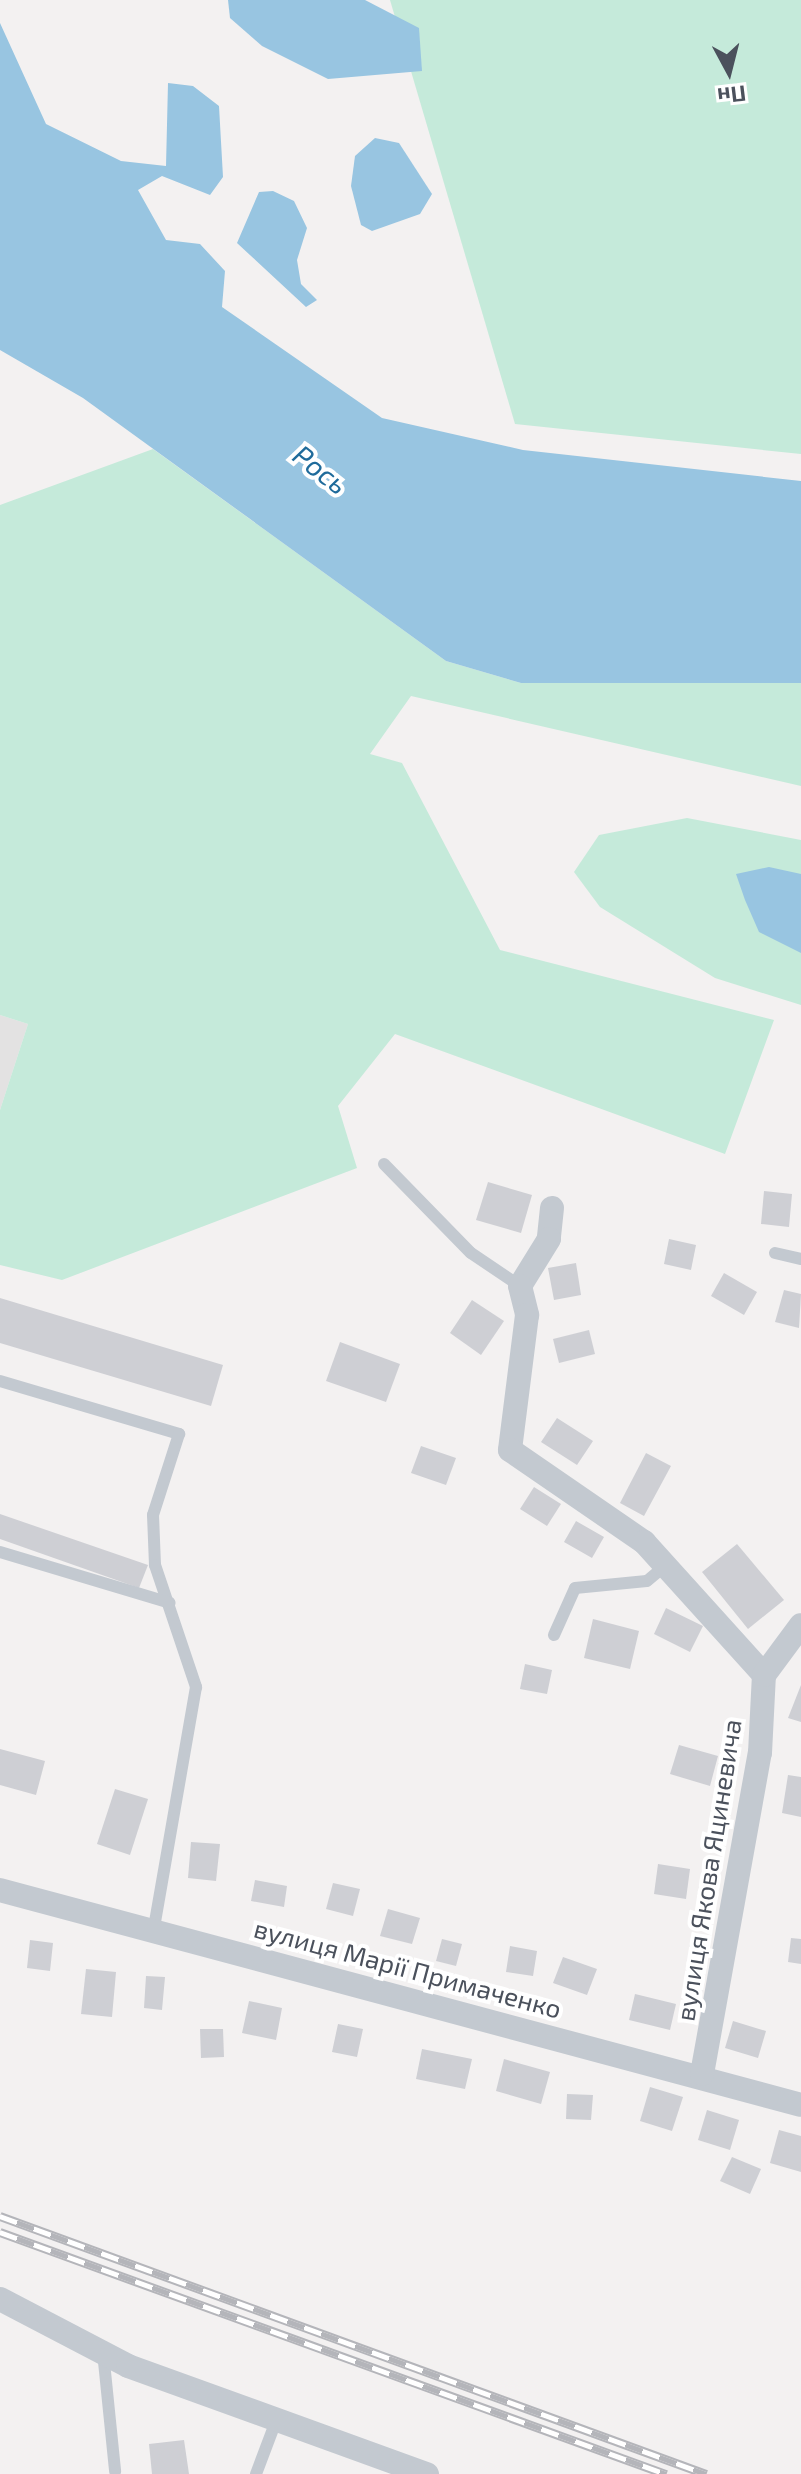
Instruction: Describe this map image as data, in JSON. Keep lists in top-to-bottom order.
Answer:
{
  "streets": {
    "street": ["вулиця Якова Яциневича", "вулиця Марії Примаченко"]
  },
  "crossings": [
    ["вулиця Якова Яциневича", "вулиця Марії Примаченко"]
  ],
  "water": ["Рось"],
  "north": "bottom"
}
